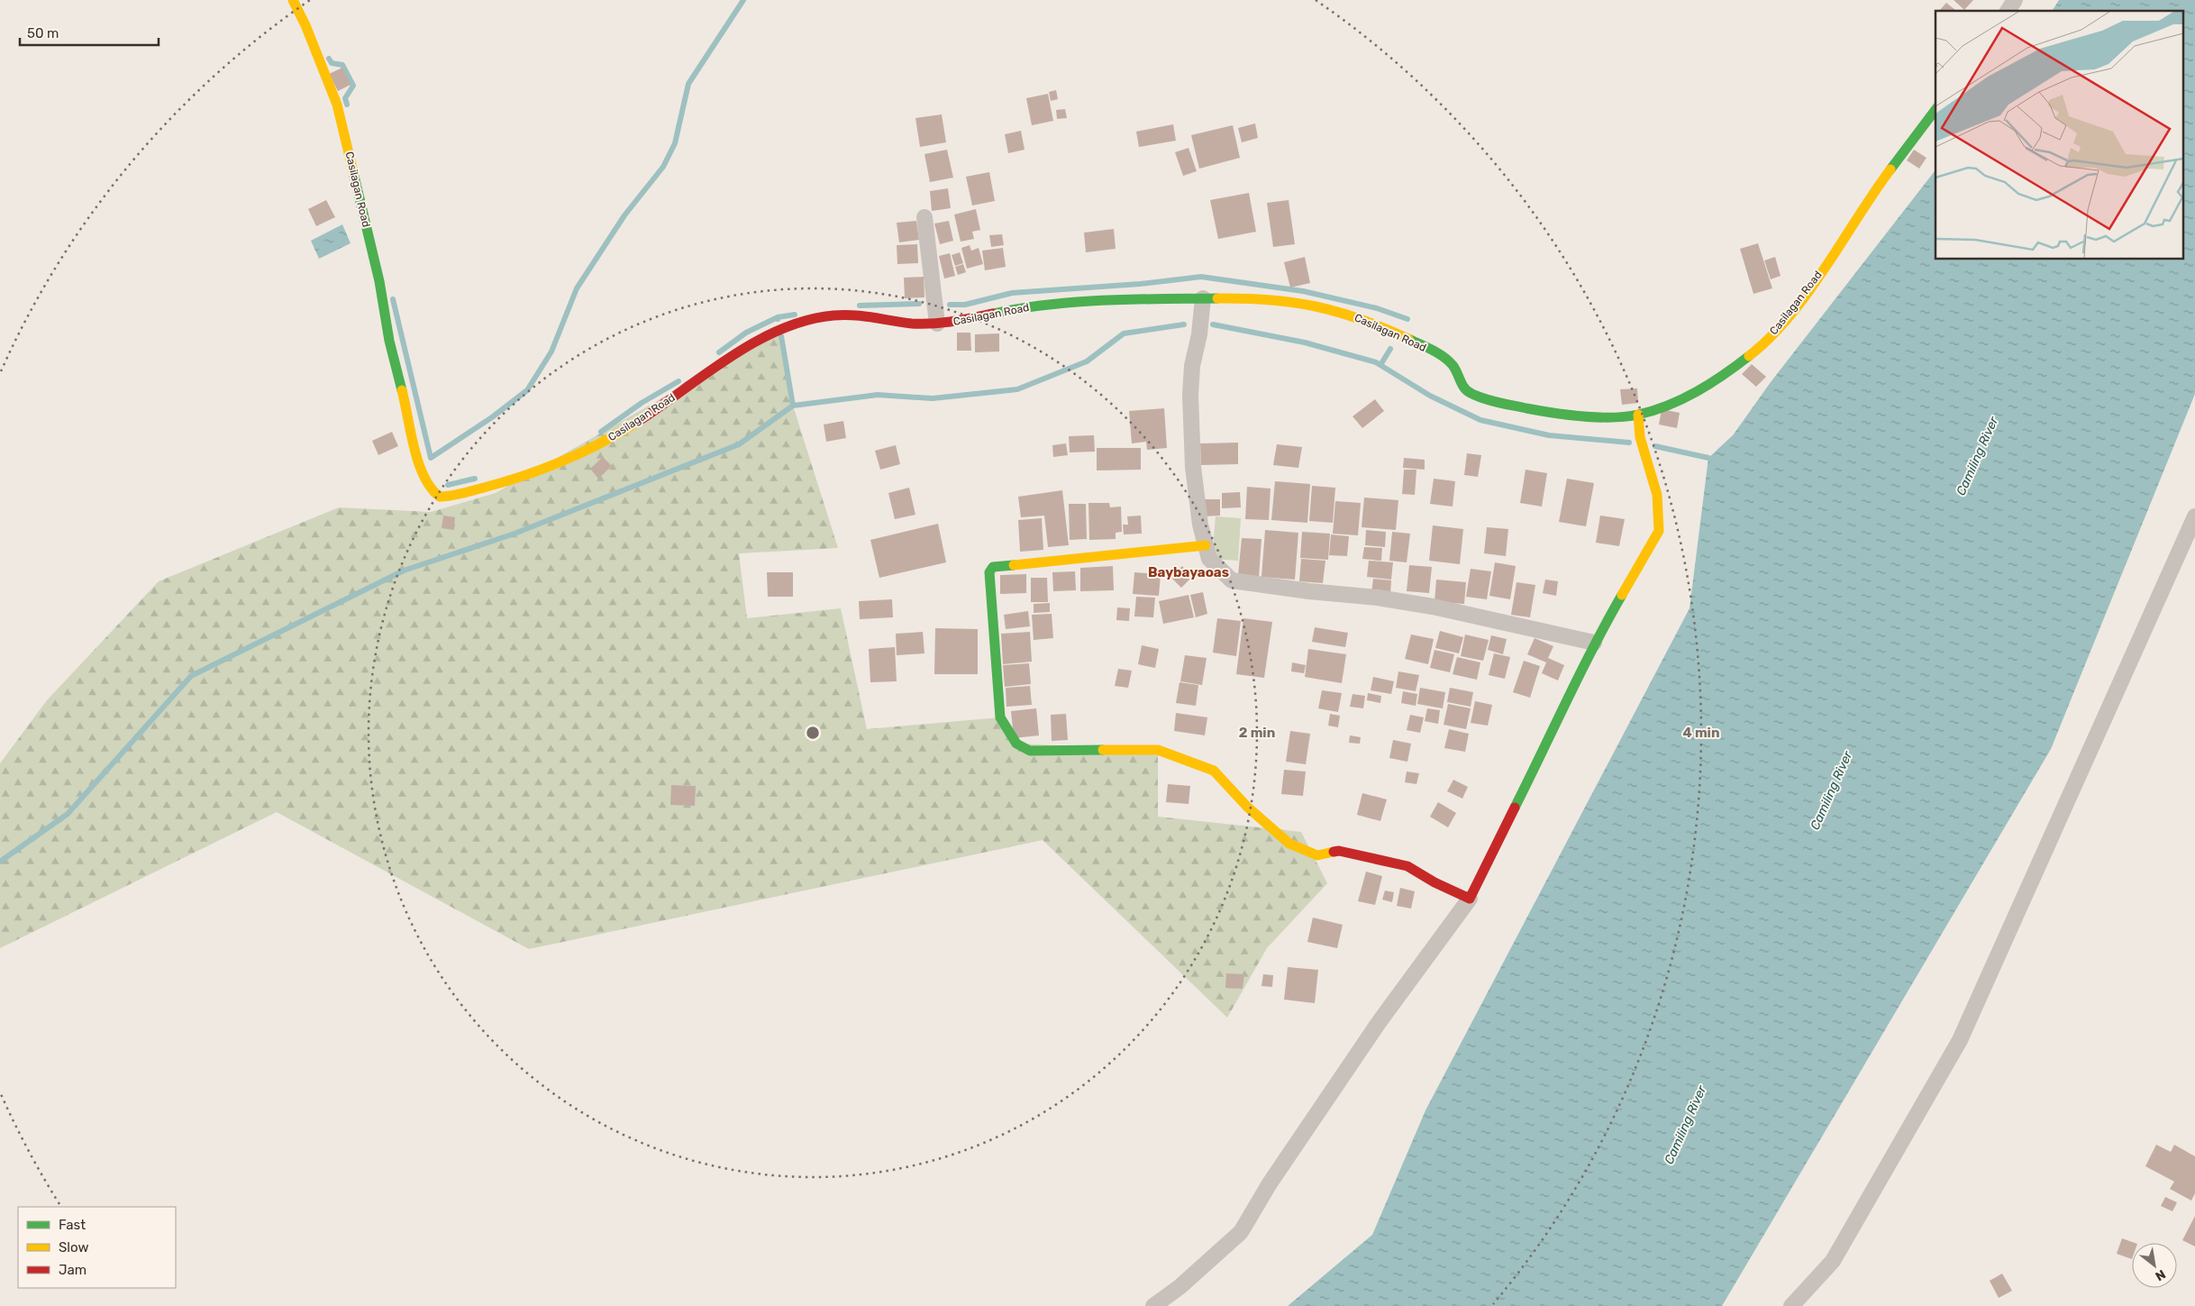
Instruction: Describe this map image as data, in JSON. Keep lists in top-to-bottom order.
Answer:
{
  "streets": {
    "street": ["Casilagan Road"]
  },
  "districts": ["Baybayaoas"],
  "water": ["Camiling River"],
  "legend": ["Fast", "Slow", "Jam"],
  "scale_bar": "50 m",
  "north": "bottom right",
  "rings": ["2 min", "4 min"]
}
